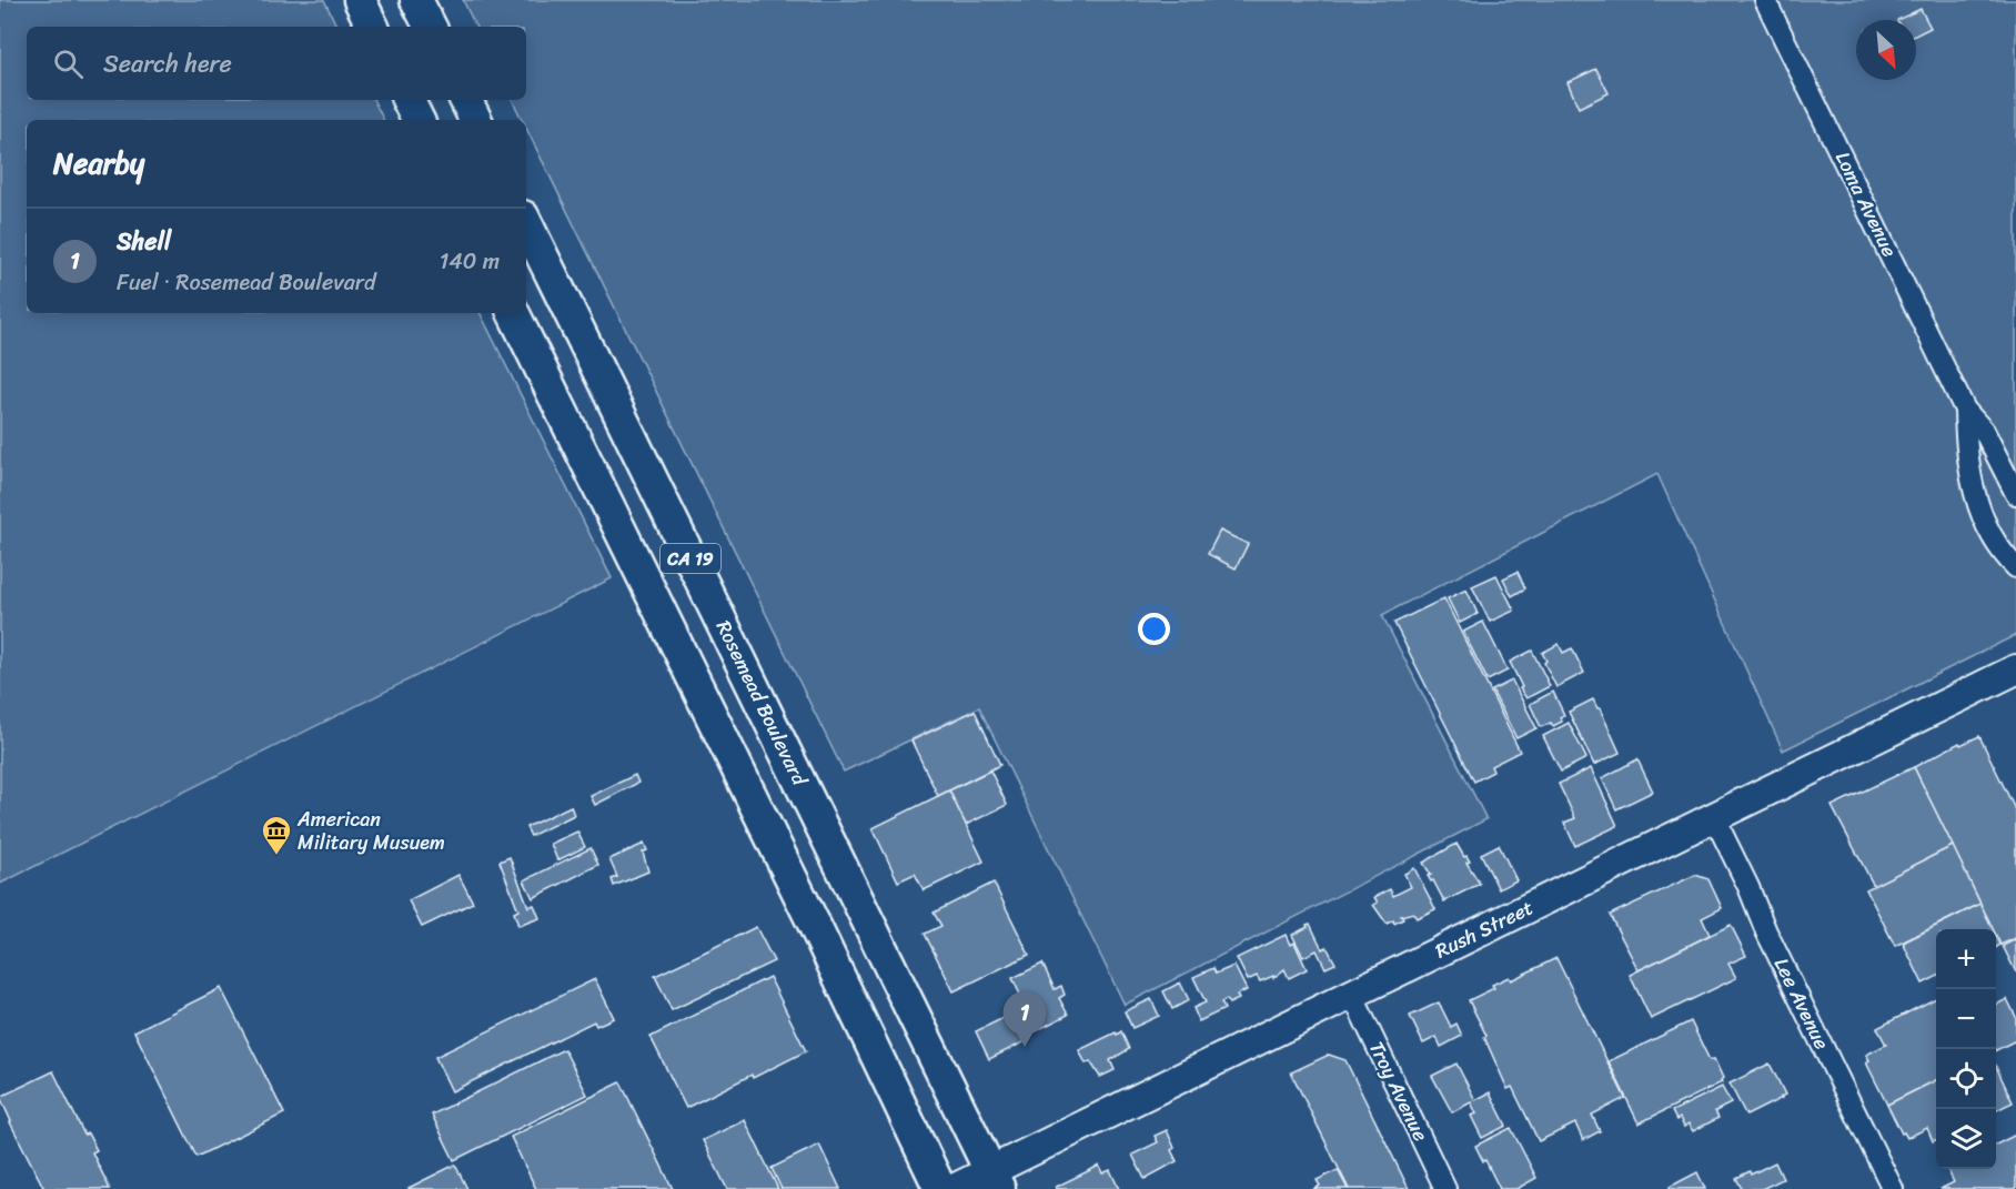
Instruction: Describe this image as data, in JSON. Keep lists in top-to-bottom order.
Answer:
{
  "streets": {
    "main road": ["CA 19", "Rosemead Boulevard"],
    "street": [
      "Loma Avenue",
      "Rush Street",
      "Lee Avenue",
      "Troy Avenue"
    ]
  },
  "crossings": [
    ["Rosemead Boulevard", "Rush Street"],
    ["Rush Street", "Lee Avenue"],
    ["Rush Street", "Troy Avenue"]
  ],
  "places": {
    "museum": ["American Military Musuem"]
  },
  "north": "bottom right",
  "page": {
    "search": "Search here",
    "heading": "Nearby",
    "list": [
      {
        "mark": "1",
        "name": "Shell",
        "note": "Fuel · Rosemead Boulevard",
        "value": "140 m"
      }
    ],
    "map_buttons": ["+", "−"],
    "pins": "1"
  }
}
